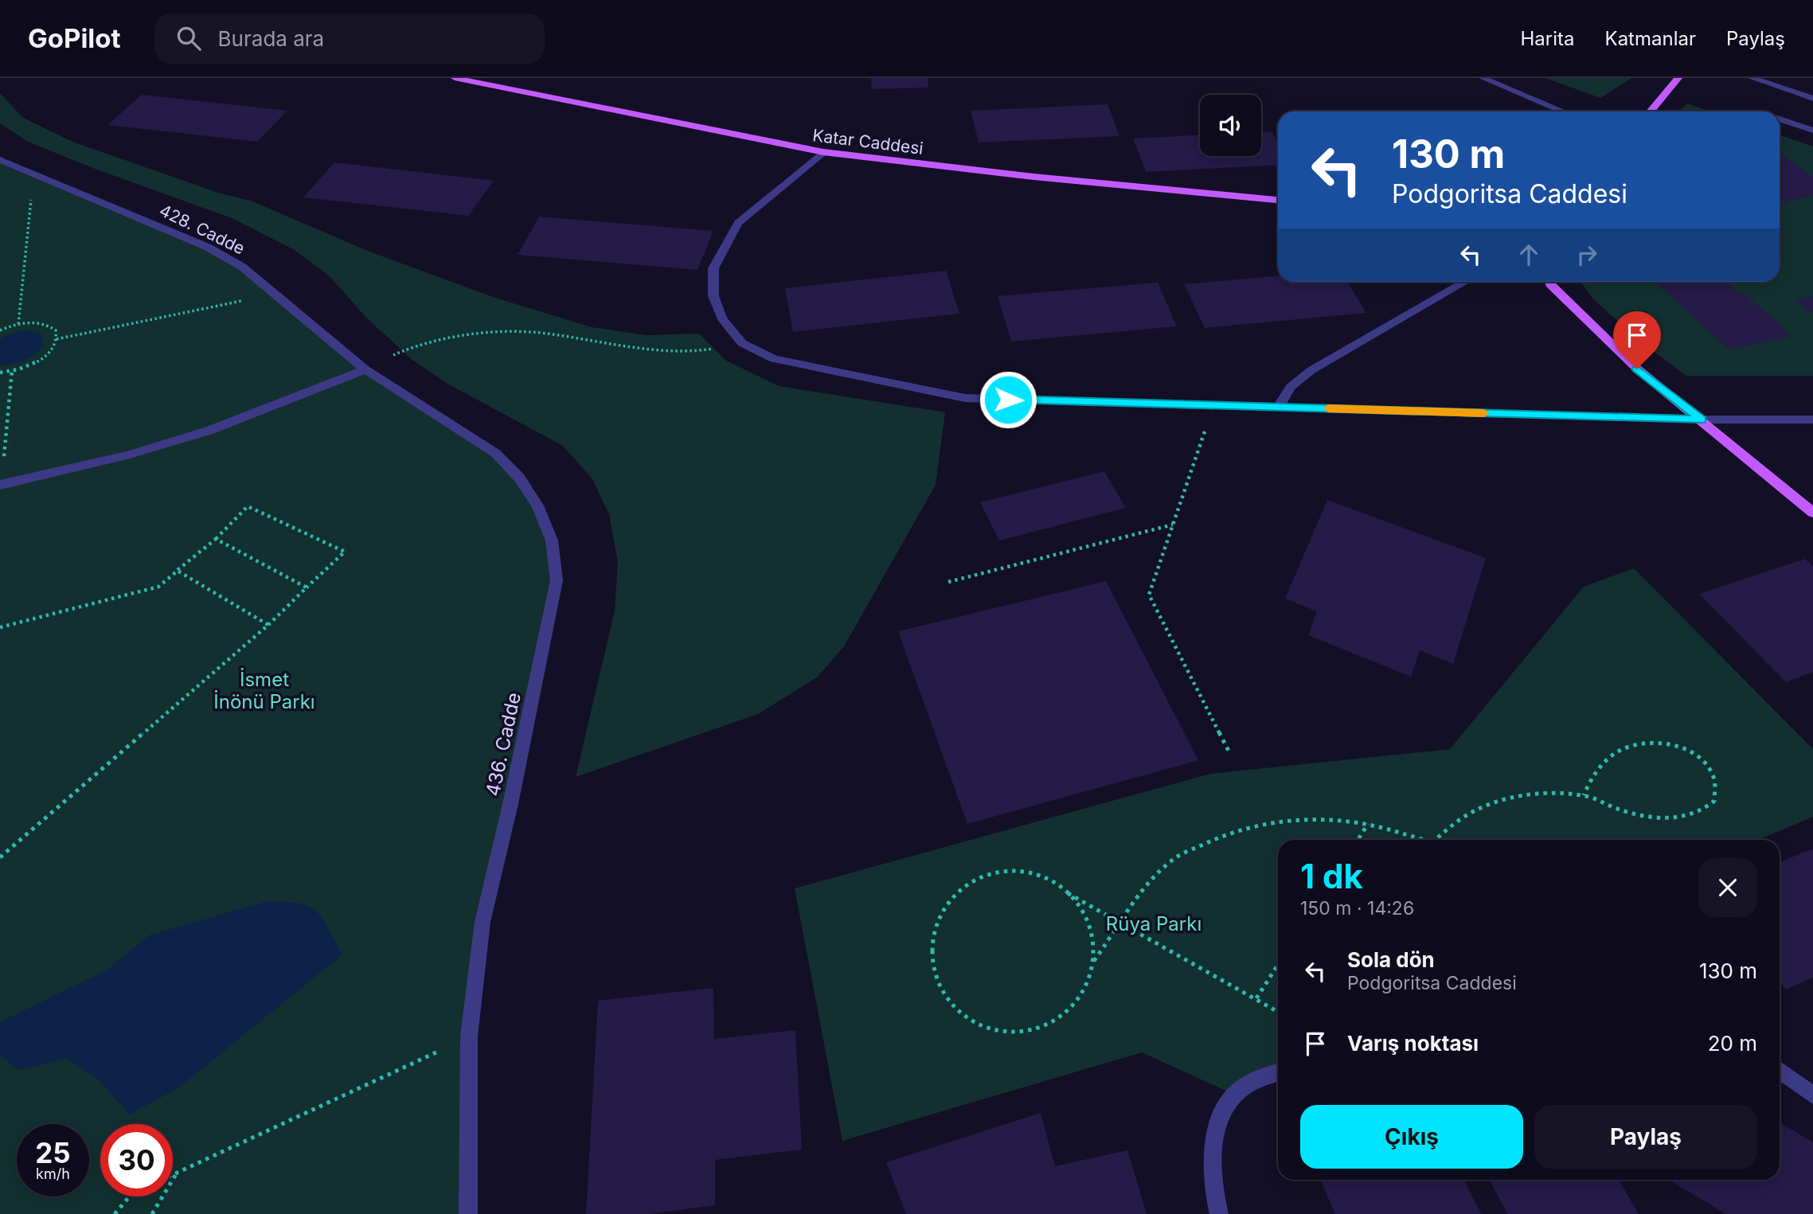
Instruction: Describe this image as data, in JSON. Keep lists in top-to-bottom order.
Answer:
{
  "streets": {
    "main road": ["Katar Caddesi"],
    "street": ["428. Cadde", "436. Cadde"]
  },
  "crossings": [
    ["428. Cadde", "436. Cadde"]
  ],
  "parks": ["İsmet İnönü Parkı", "Rüya Parkı"],
  "page": {
    "header": "GoPilot",
    "search": "Burada ara",
    "nav": ["Harita", "Katmanlar", "Paylaş"],
    "turn": ["130 m", "Podgoritsa Caddesi"],
    "heading": ["1 dk", "150 m · 14:26"],
    "list": [
      {
        "name": "Sola dön",
        "note": "Podgoritsa Caddesi",
        "value": "130 m"
      },
      {
        "name": "Varış noktası",
        "value": "20 m"
      }
    ],
    "buttons": ["Çıkış", "Paylaş"],
    "speed": "25 km/h",
    "limit": "30"
  }
}
